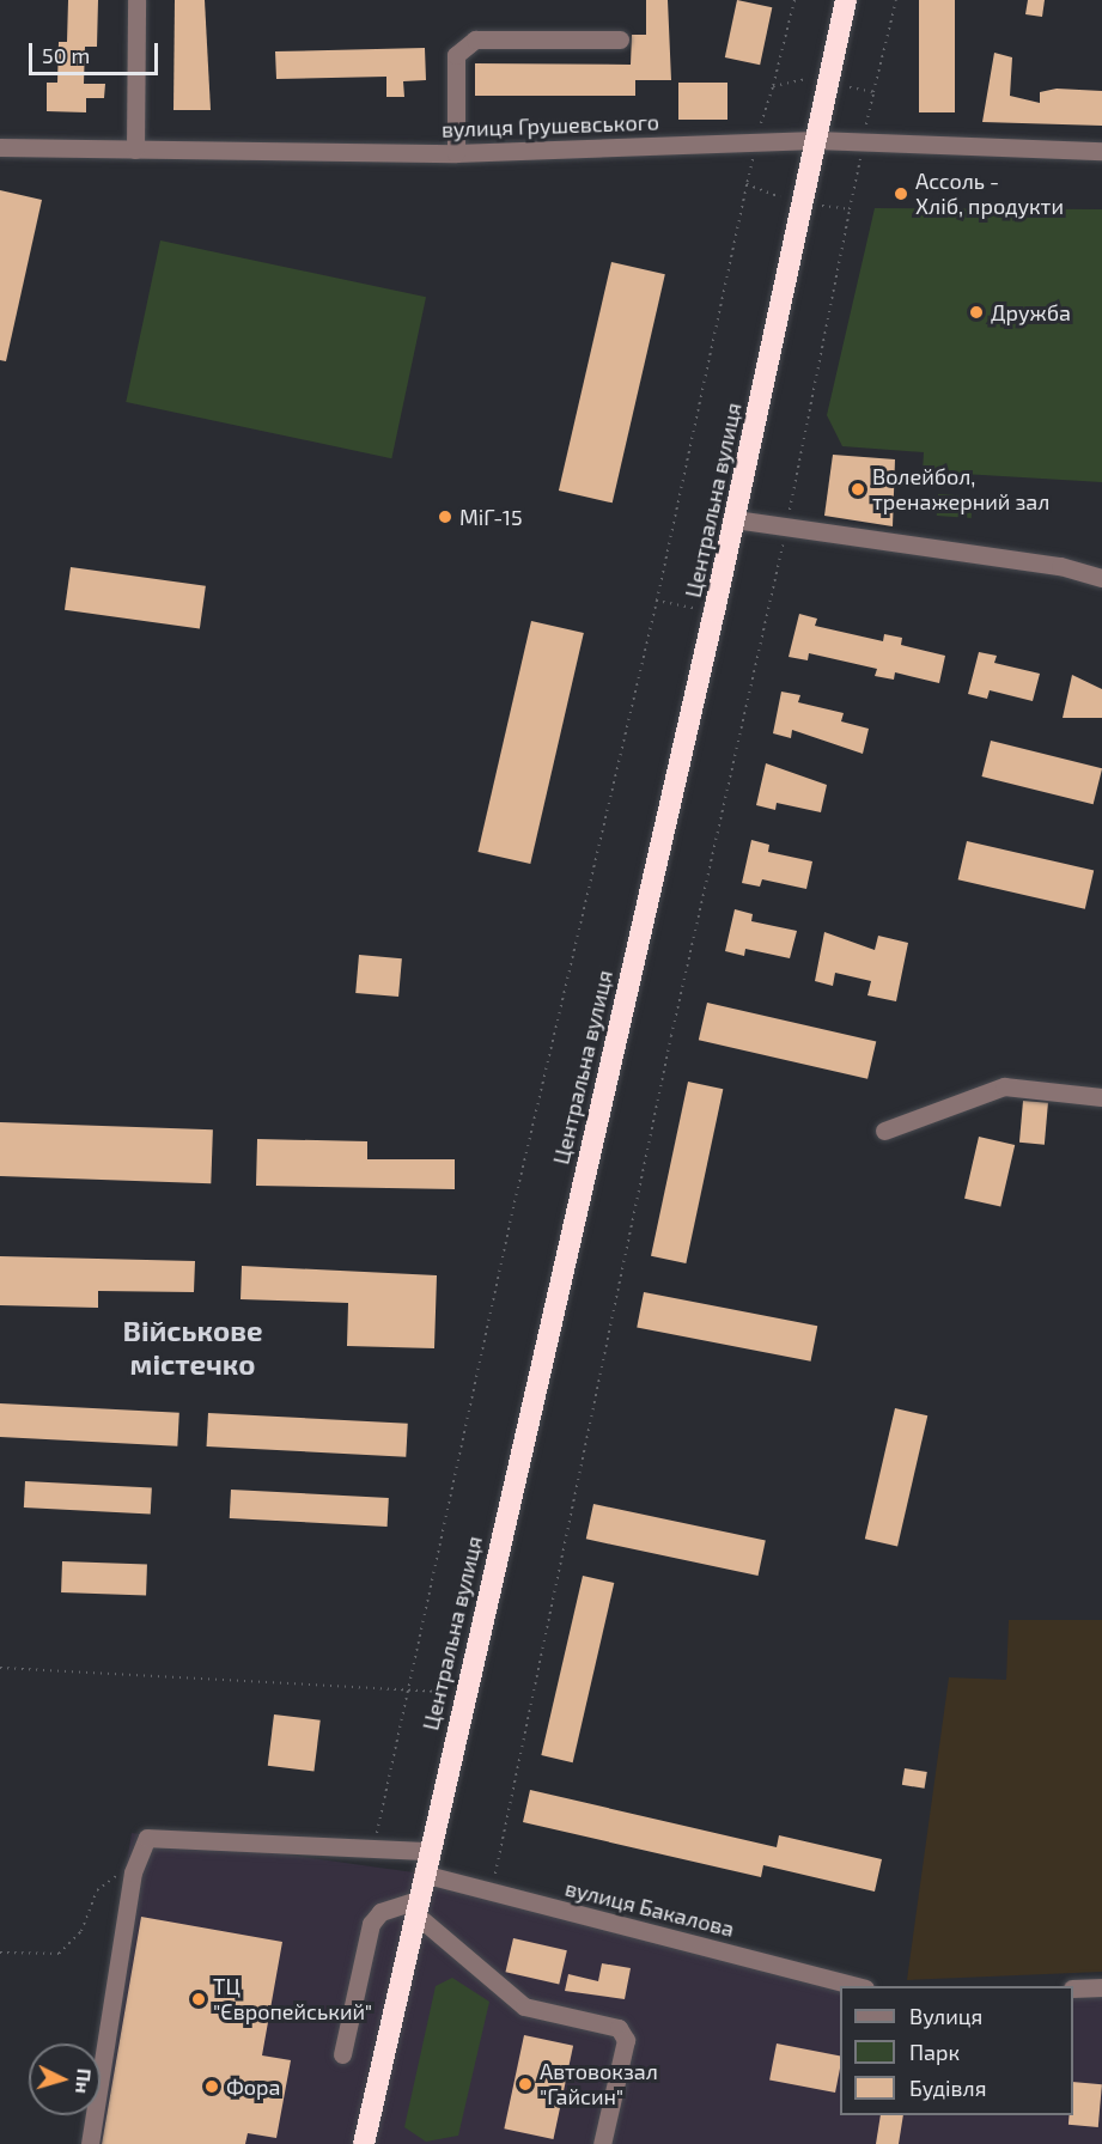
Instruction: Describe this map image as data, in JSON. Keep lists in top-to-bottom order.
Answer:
{
  "streets": {
    "highway": ["Центральна вулиця"],
    "street": ["вулиця Грушевського", "вулиця Бакалова"]
  },
  "crossings": [
    ["вулиця Грушевського", "Центральна вулиця"],
    ["Центральна вулиця", "вулиця Бакалова"]
  ],
  "districts": ["Військове містечко"],
  "places": [
    "Ассоль - Хліб, продукти",
    "Дружба",
    "Волейбол, тренажерний зал",
    "МіГ-15",
    "ТЦ \"Європейський\"",
    "Автовокзал \"Гайсин\"",
    "Фора"
  ],
  "legend": ["Вулиця", "Парк", "Будівля"],
  "scale_bar": "50 m",
  "north": "right"
}
